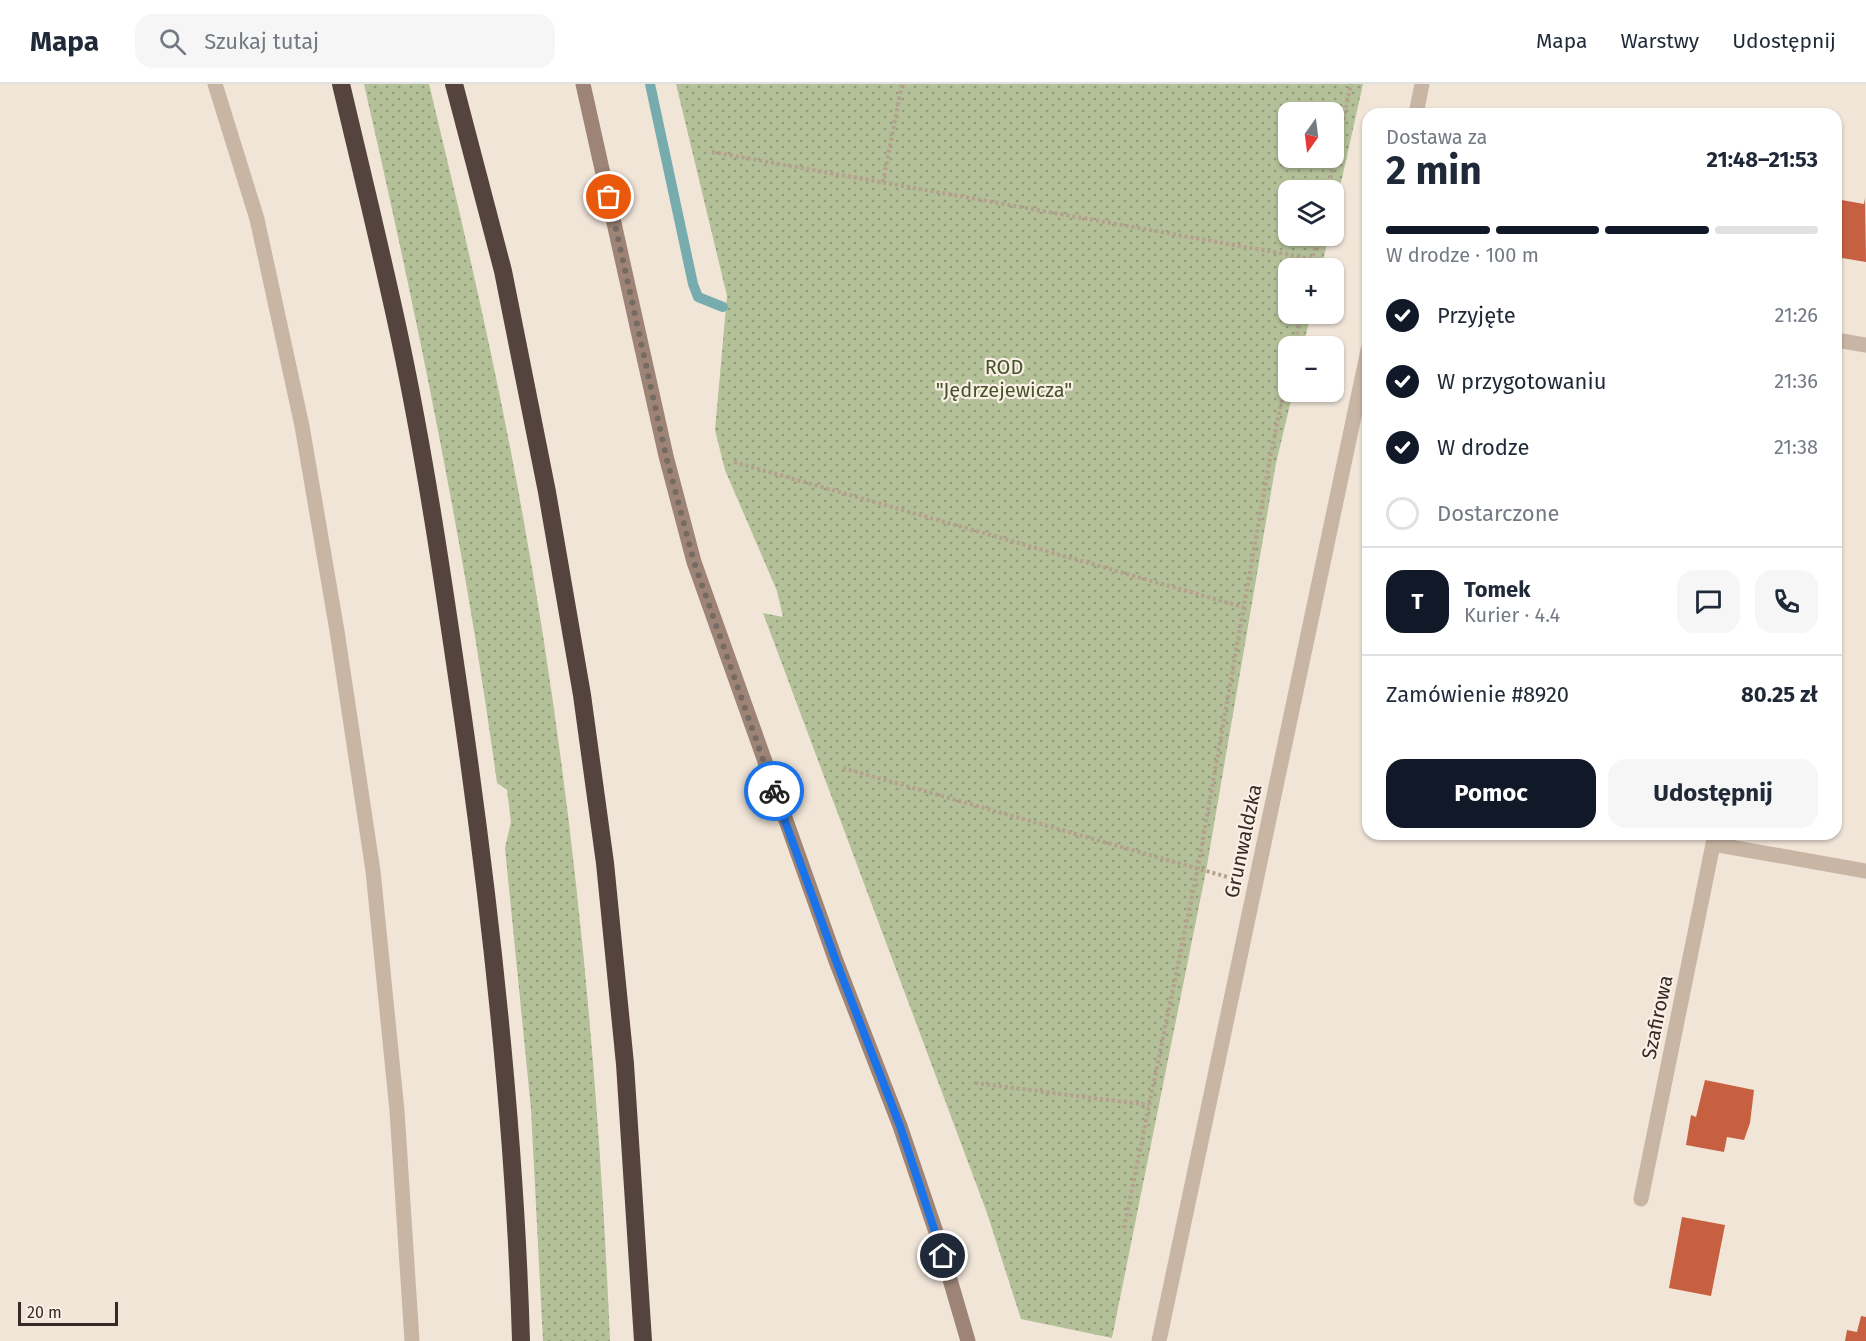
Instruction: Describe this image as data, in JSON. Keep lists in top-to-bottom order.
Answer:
{
  "streets": {
    "street": ["Grunwaldzka", "Szafirowa"]
  },
  "parks": ["ROD \"Jędrzejewicza\""],
  "scale_bar": "20 m",
  "north": "bottom",
  "page": {
    "header": "Mapa",
    "search": "Szukaj tutaj",
    "nav": ["Mapa", "Warstwy", "Udostępnij"],
    "map_buttons": ["+", "−"],
    "heading": ["2 min", "Dostawa za", "21:48–21:53"],
    "panel": [
      "Tomek",
      "Kurier · 4.4",
      "Zamówienie #8920",
      "80.25 zł"
    ],
    "bar": "W drodze · 100 m",
    "list": [
      ["Przyjęte", "21:26"],
      ["W przygotowaniu", "21:36"],
      ["W drodze", "21:38"],
      "Dostarczone"
    ],
    "round": "T",
    "buttons": ["Pomoc", "Udostępnij"],
    "scale": "20 m"
  }
}
